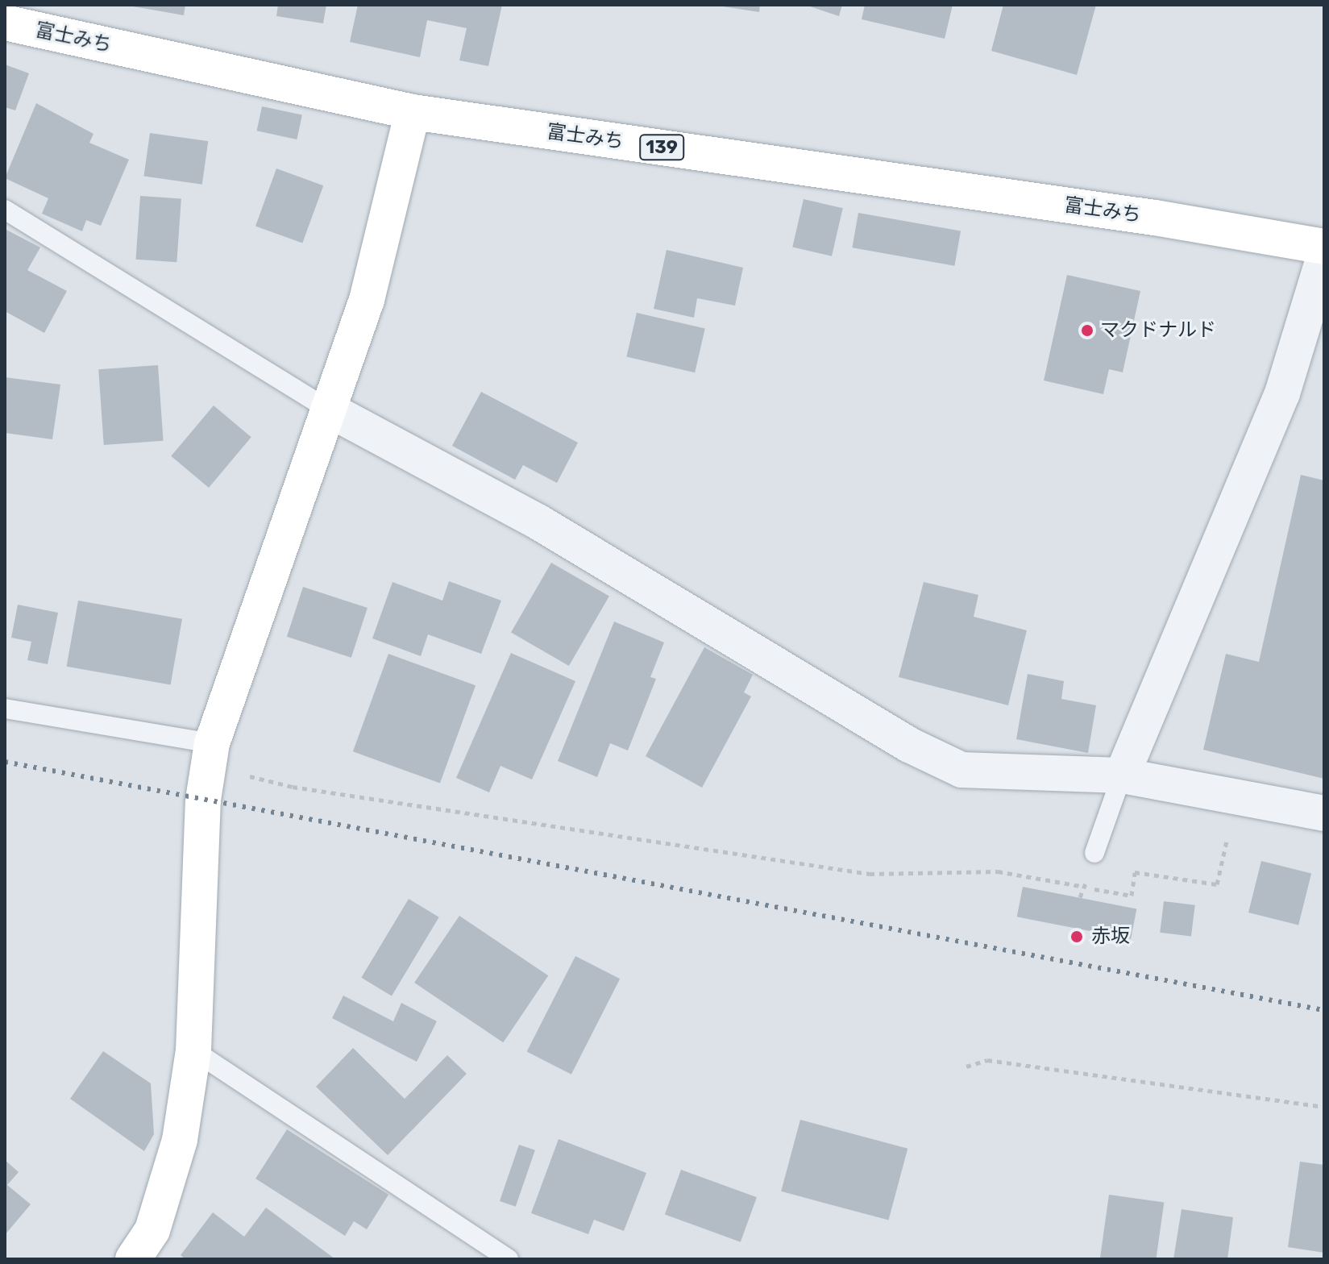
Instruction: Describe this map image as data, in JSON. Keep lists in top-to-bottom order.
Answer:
{
  "streets": {
    "main road": ["富士みち", "139"]
  },
  "places": ["マクドナルド", "赤坂"]
}
